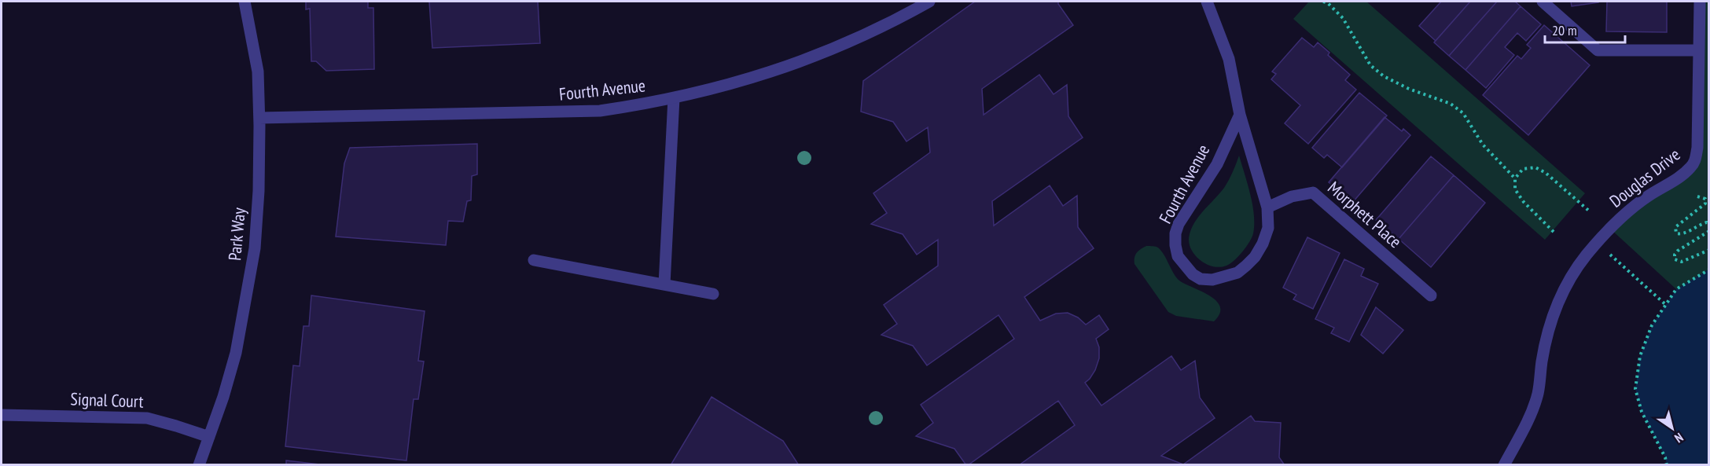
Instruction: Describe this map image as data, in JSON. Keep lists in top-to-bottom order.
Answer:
{
  "streets": {
    "street": [
      "Fourth Avenue",
      "Douglas Drive",
      "Morphett Place",
      "Park Way",
      "Signal Court"
    ]
  },
  "crossings": [
    ["Fourth Avenue", "Morphett Place"],
    ["Fourth Avenue", "Park Way"],
    ["Park Way", "Signal Court"]
  ],
  "scale_bar": "20 m",
  "north": "bottom right"
}
